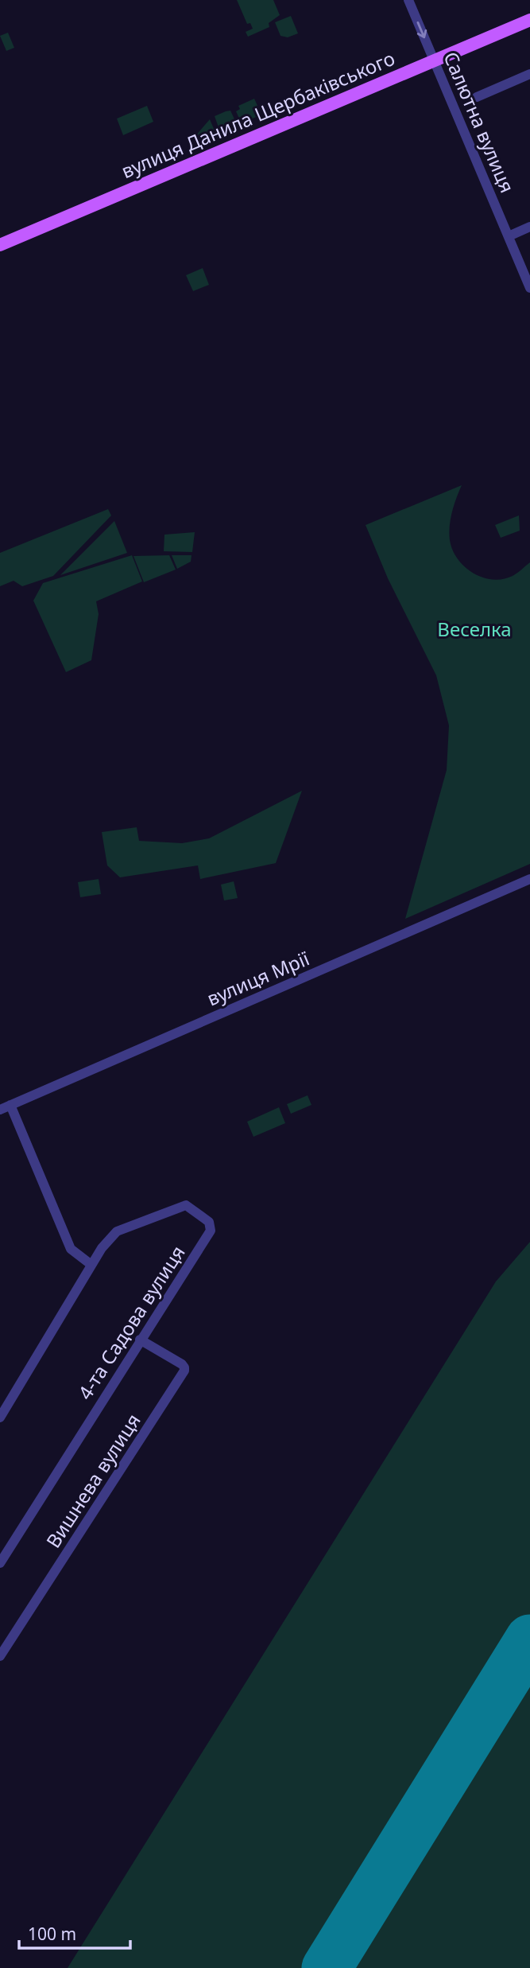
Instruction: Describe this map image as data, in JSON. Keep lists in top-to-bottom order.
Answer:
{
  "streets": {
    "main road": ["вулиця Данила Щербаківського"],
    "street": [
      "Салютна вулиця",
      "вулиця Мрії",
      "4-та Садова вулиця",
      "Вишнева вулиця"
    ]
  },
  "crossings": [
    ["вулиця Данила Щербаківського", "Салютна вулиця"],
    ["4-та Садова вулиця", "Вишнева вулиця"]
  ],
  "parks": ["Веселка"],
  "scale_bar": "100 m"
}
